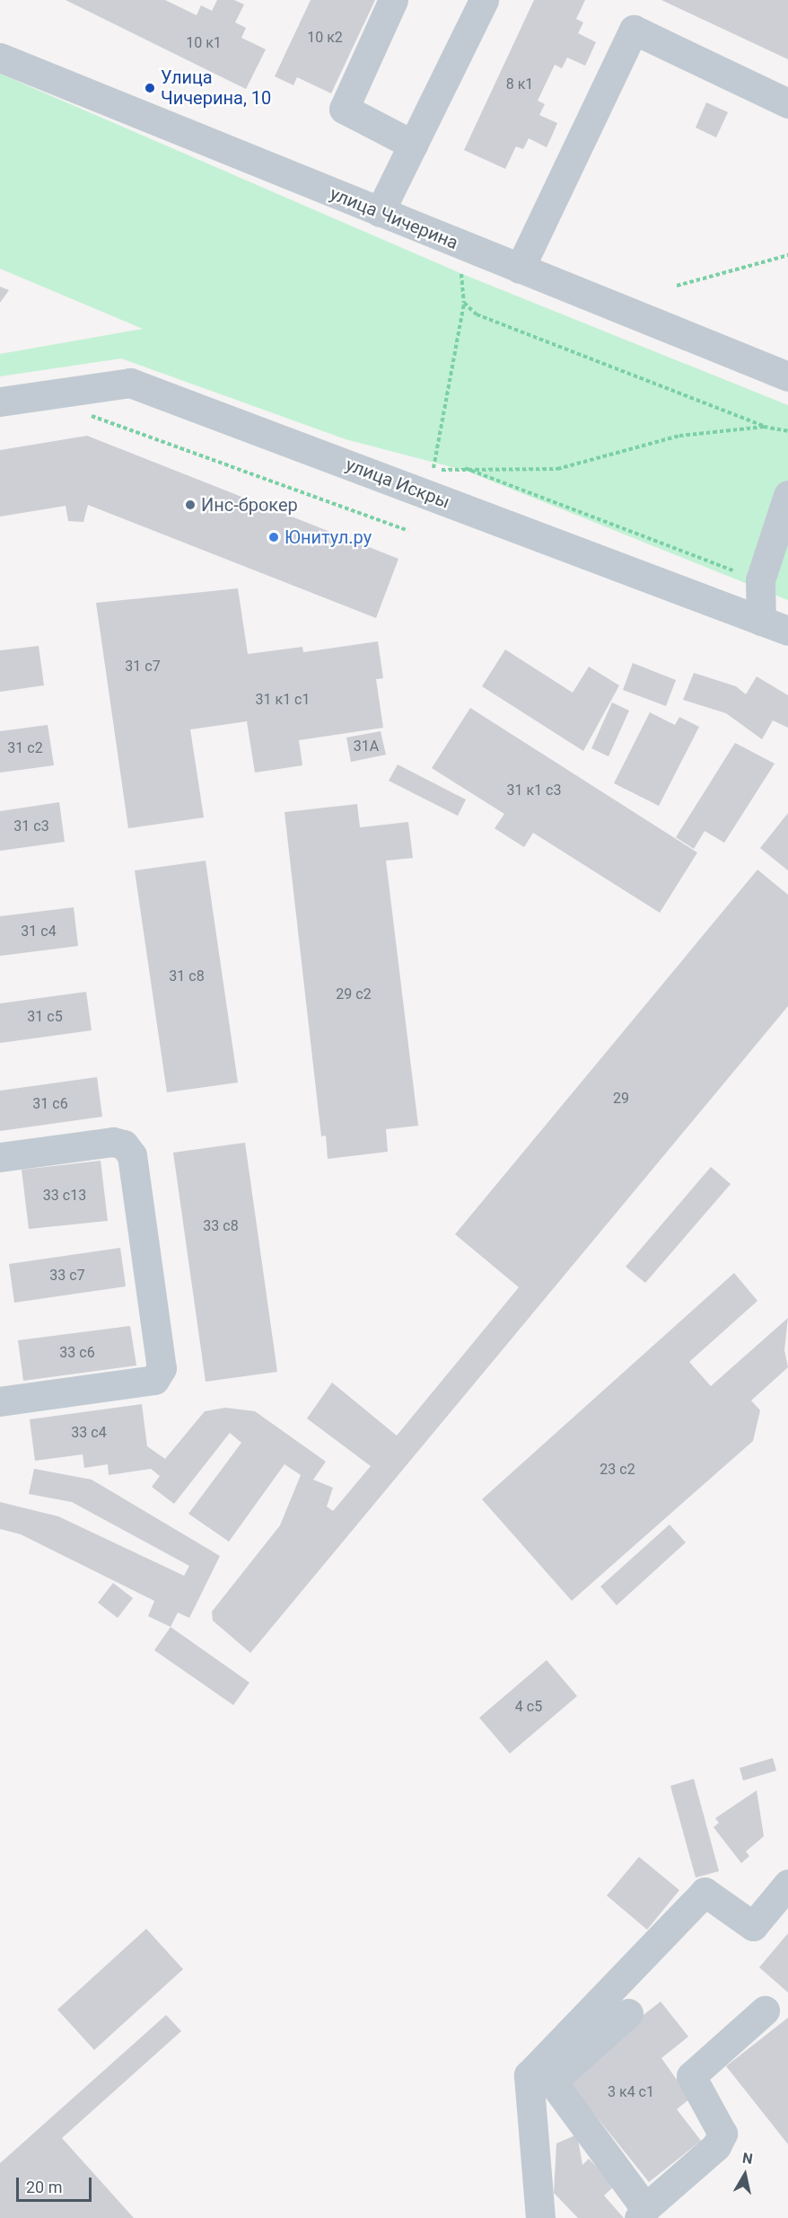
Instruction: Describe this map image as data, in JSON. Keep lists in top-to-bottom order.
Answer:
{
  "streets": {
    "street": ["улица Чичерина", "улица Искры"]
  },
  "places": ["Улица Чичерина, 10", "Инс-брокер", "Юнитул.ру"],
  "house_numbers": [
    "10 к2",
    "10 к1",
    "8 к1",
    "31 с7",
    "31 к1 с1",
    "31А",
    "31 с2",
    "31 к1 с3",
    "31 с3",
    "31 с4",
    "31 с8",
    "29 с2",
    "31 с5",
    "29",
    "31 с6",
    "33 с13",
    "33 с8",
    "33 с7",
    "33 с6",
    "33 с4",
    "23 с2",
    "4 с5",
    "3 к4 с1"
  ],
  "scale_bar": "20 m",
  "north": "top"
}
